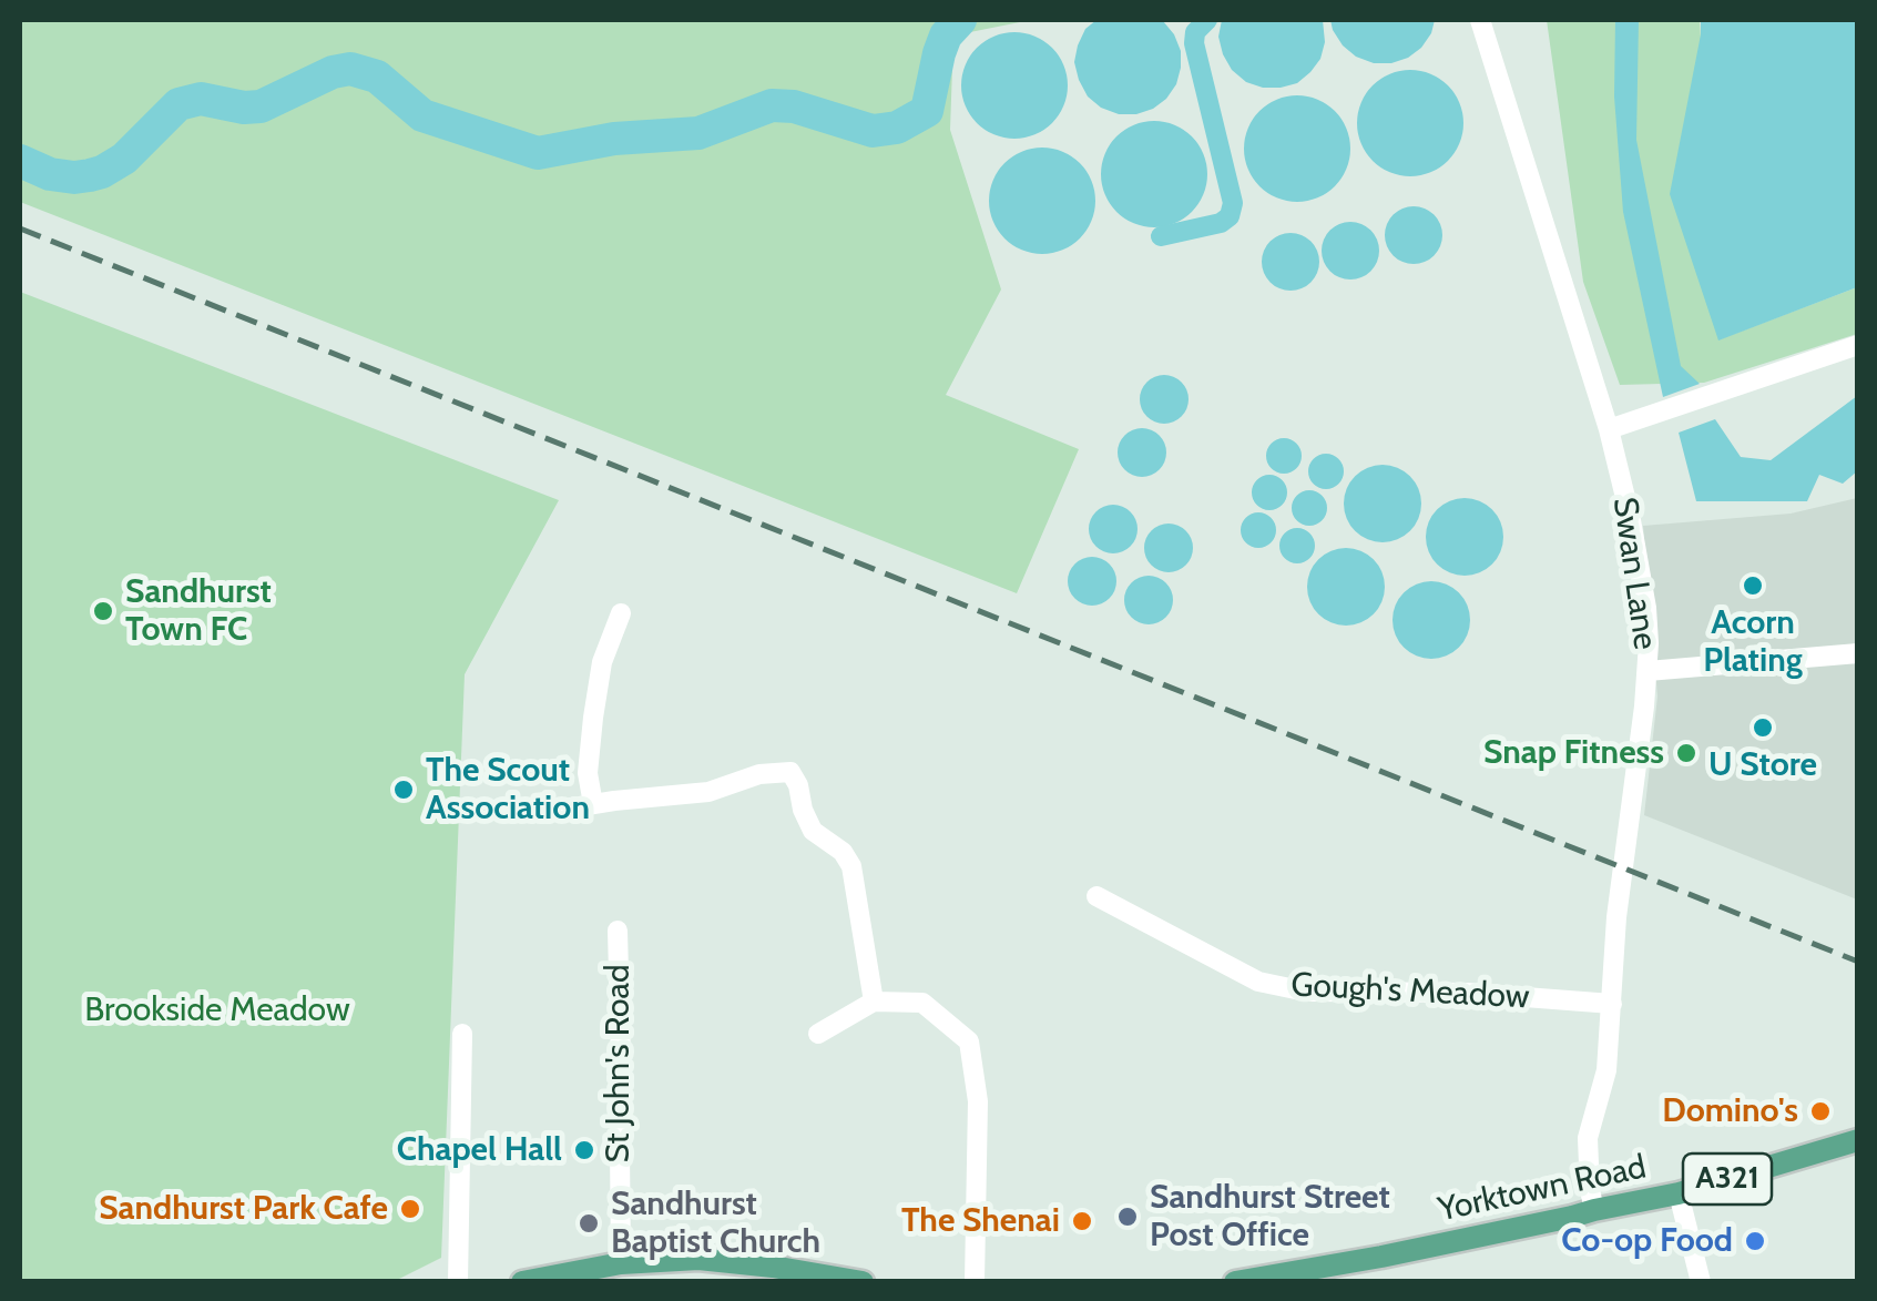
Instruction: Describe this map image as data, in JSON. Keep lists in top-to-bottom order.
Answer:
{
  "streets": {
    "main road": ["A321", "Yorktown Road"],
    "street": ["Swan Lane", "Gough's Meadow", "St John's Road"]
  },
  "crossings": [
    ["Swan Lane", "Gough's Meadow"],
    ["Swan Lane", "Yorktown Road"]
  ],
  "parks": ["Brookside Meadow"],
  "places": [
    "Acorn Plating",
    "Sandhurst Town FC",
    "U Store",
    "Snap Fitness",
    "The Scout Association",
    "Domino's",
    "Chapel Hall",
    "Sandhurst Park Cafe",
    "Sandhurst Street Post Office",
    "The Shenai",
    "Sandhurst Baptist Church",
    "Co-op Food"
  ]
}
